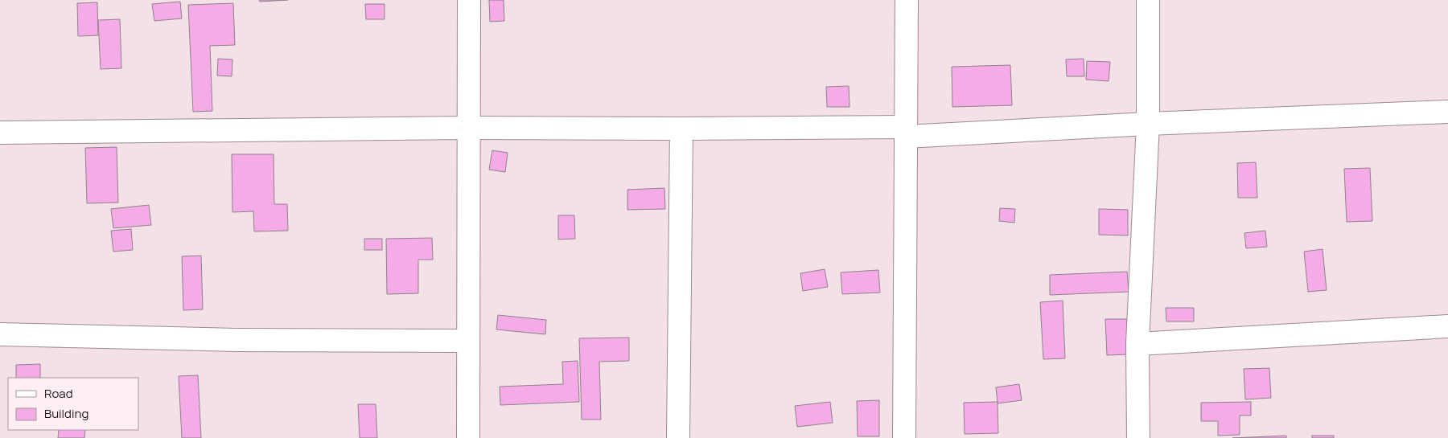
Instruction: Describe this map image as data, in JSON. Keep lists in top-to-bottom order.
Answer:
{
  "legend": ["Road", "Building"]
}
